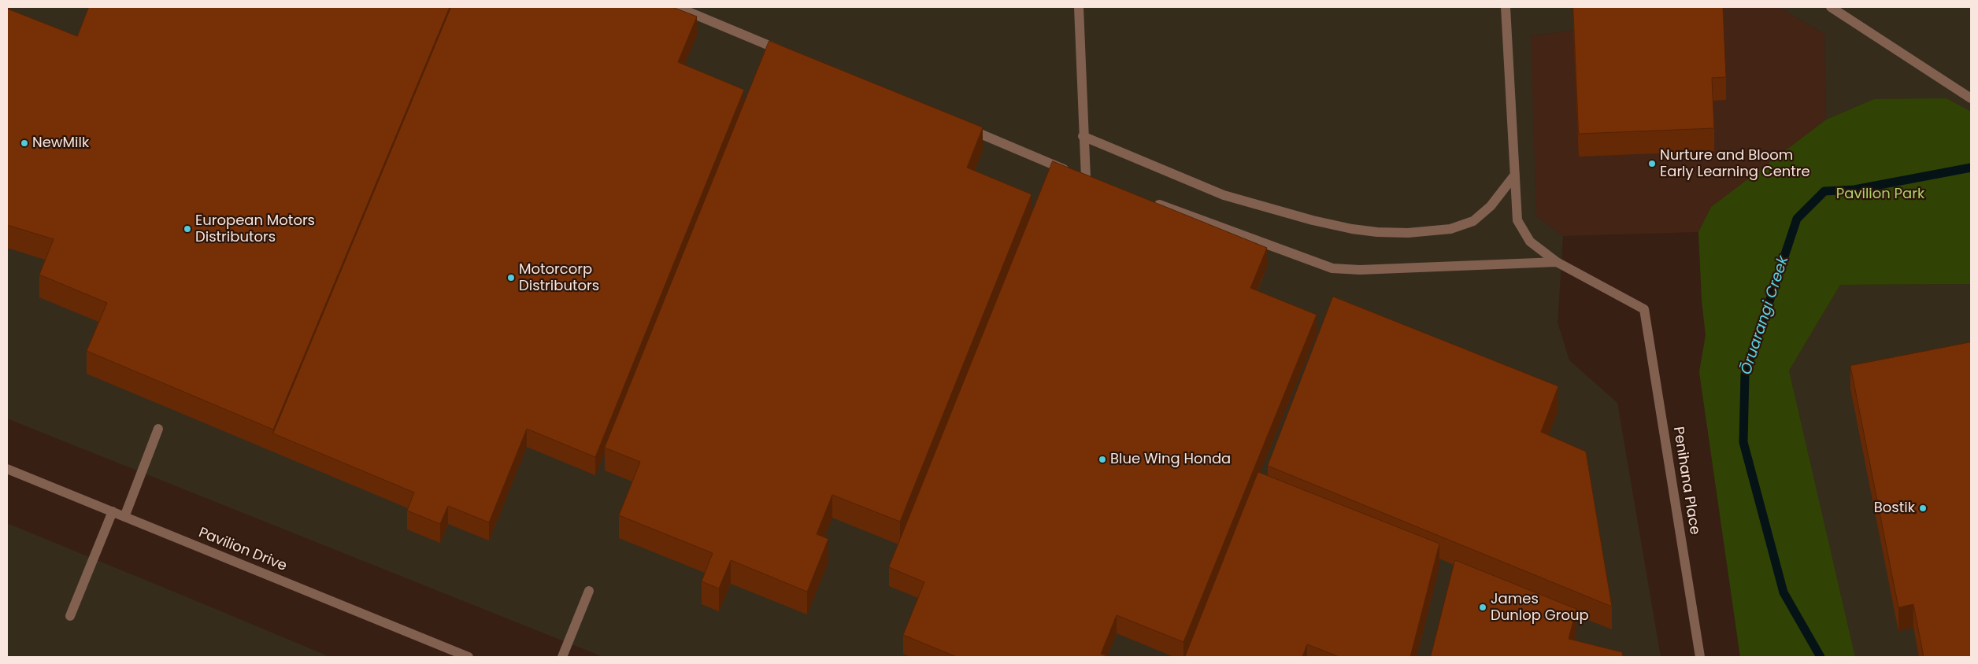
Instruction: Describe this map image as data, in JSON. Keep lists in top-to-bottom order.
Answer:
{
  "streets": {
    "street": ["Penihana Place", "Pavilion Drive"]
  },
  "water": ["Ōruarangi Creek"],
  "parks": ["Pavilion Park"],
  "places": [
    "NewMilk",
    "Nurture and Bloom Early Learning Centre",
    "European Motors Distributors",
    "Motorcorp Distributors",
    "Blue Wing Honda",
    "Bostik",
    "James Dunlop Group"
  ]
}
